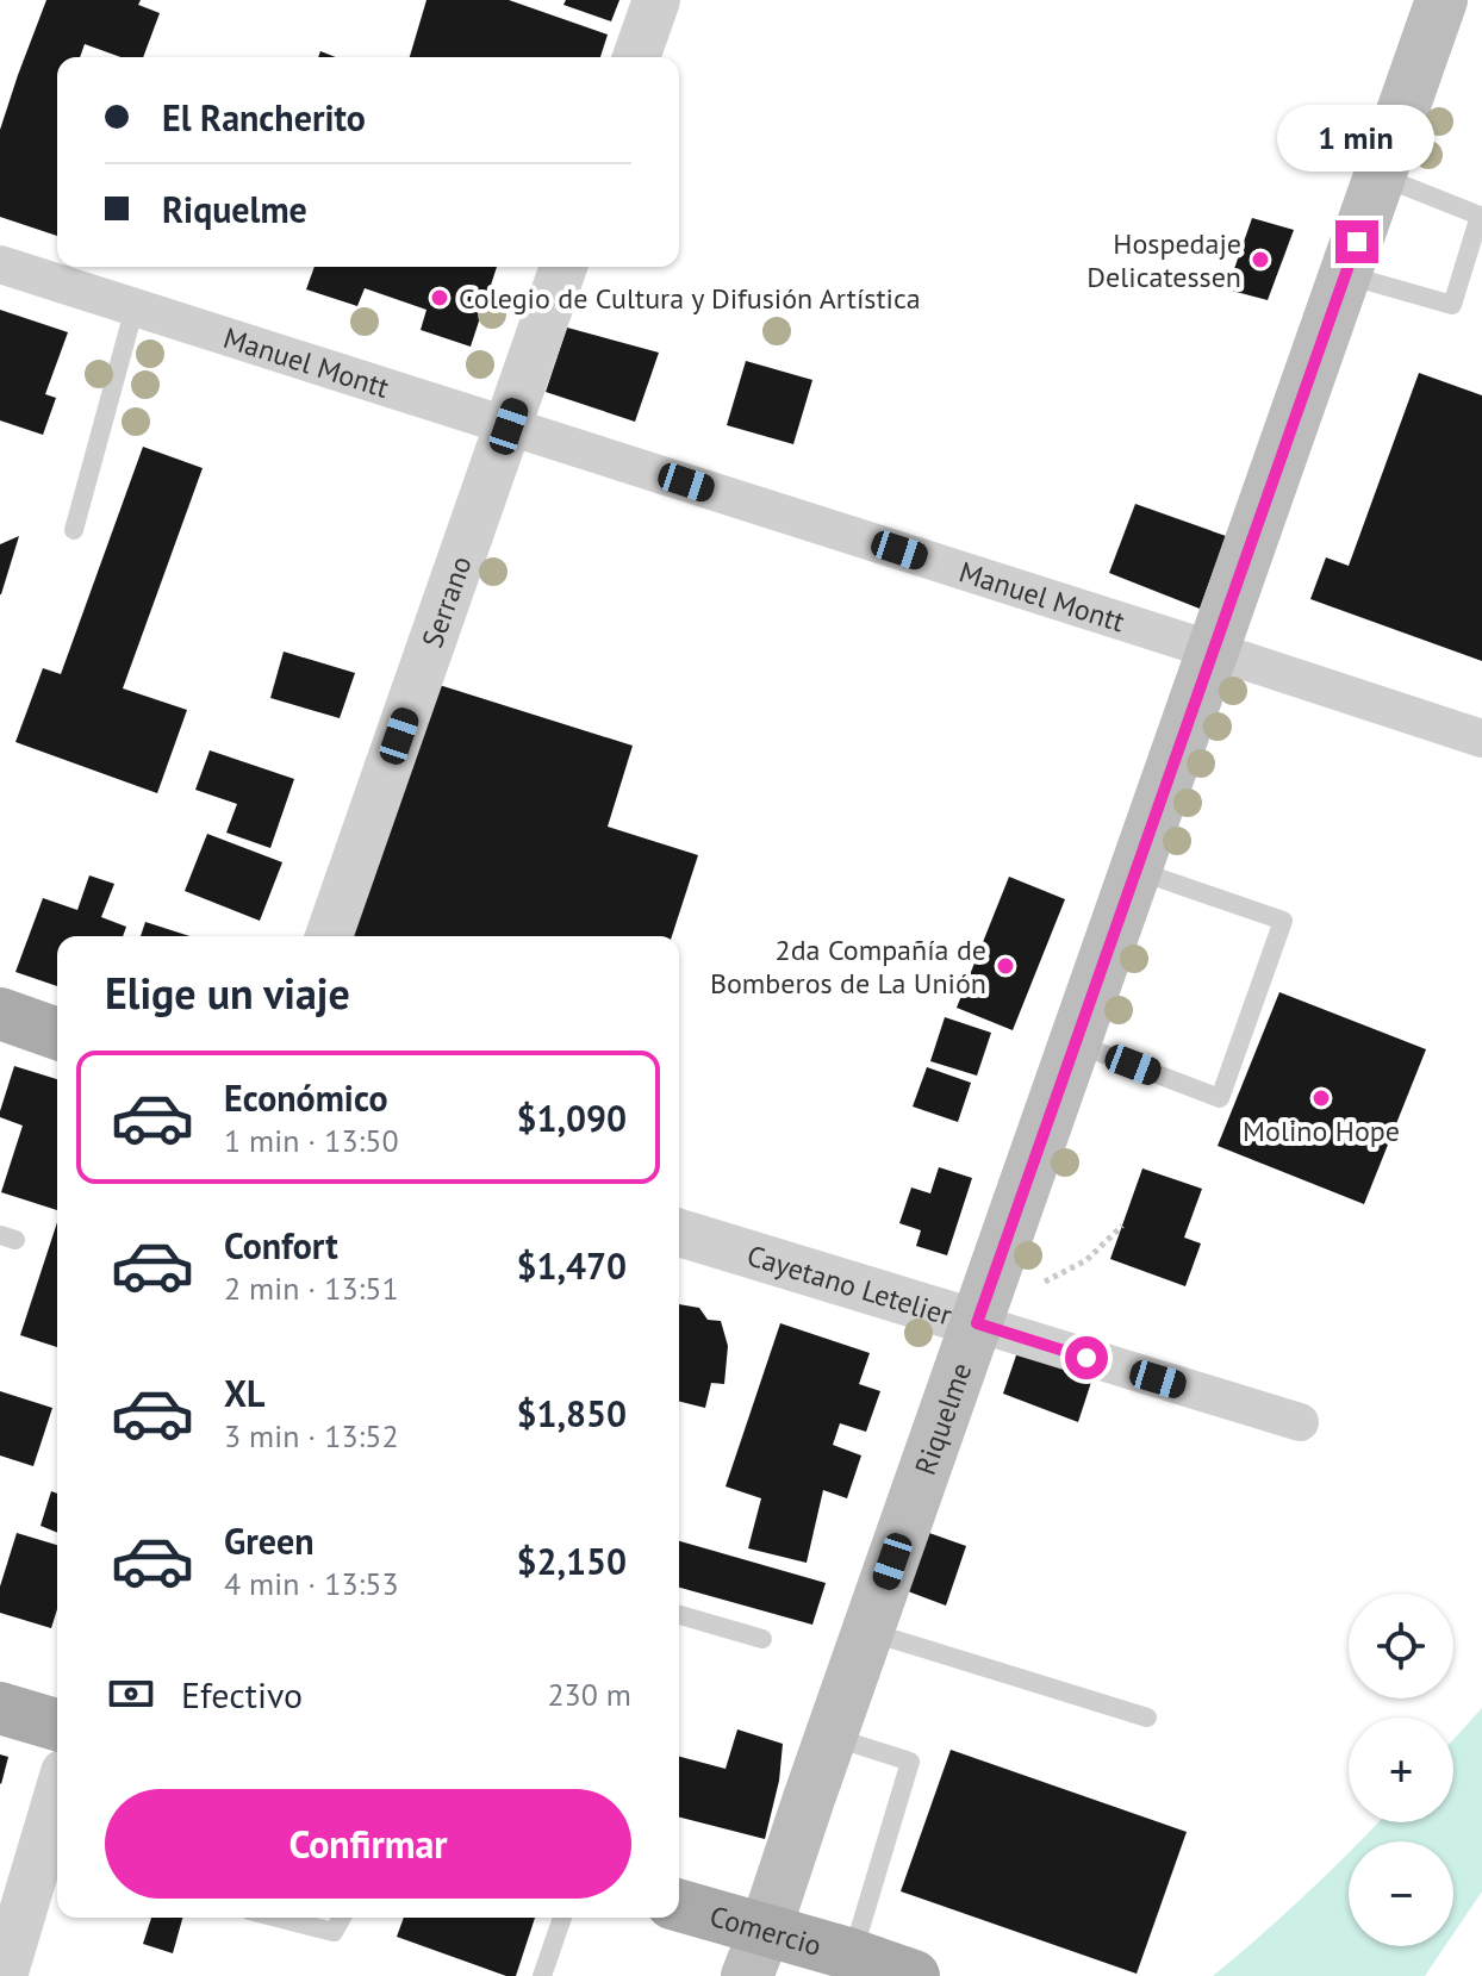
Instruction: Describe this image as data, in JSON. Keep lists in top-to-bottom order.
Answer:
{
  "streets": {
    "main road": ["Riquelme", "Comercio"],
    "street": ["Manuel Montt", "Serrano", "Cayetano Letelier"]
  },
  "crossings": [
    ["Manuel Montt", "Serrano"],
    ["Manuel Montt", "Riquelme"],
    ["Cayetano Letelier", "Riquelme"],
    ["Riquelme", "Comercio"]
  ],
  "places": [
    "Hospedaje Delicatessen",
    "Colegio de Cultura y Difusión Artística",
    "2da Compañía de Bomberos de La Unión",
    "Molino Hope"
  ],
  "page": {
    "banner": ["El Rancherito", "Riquelme"],
    "bubble": "1 min",
    "heading": "Elige un viaje",
    "list": [
      {
        "name": "Económico",
        "note": "1 min · 13:50",
        "value": "$1,090"
      },
      {
        "name": "Confort",
        "note": "2 min · 13:51",
        "value": "$1,470"
      },
      {
        "name": "XL",
        "note": "3 min · 13:52",
        "value": "$1,850"
      },
      {
        "name": "Green",
        "note": "4 min · 13:53",
        "value": "$2,150"
      }
    ],
    "map_buttons": ["+", "−"],
    "pay": ["Efectivo", "230 m"],
    "buttons": "Confirmar"
  }
}
